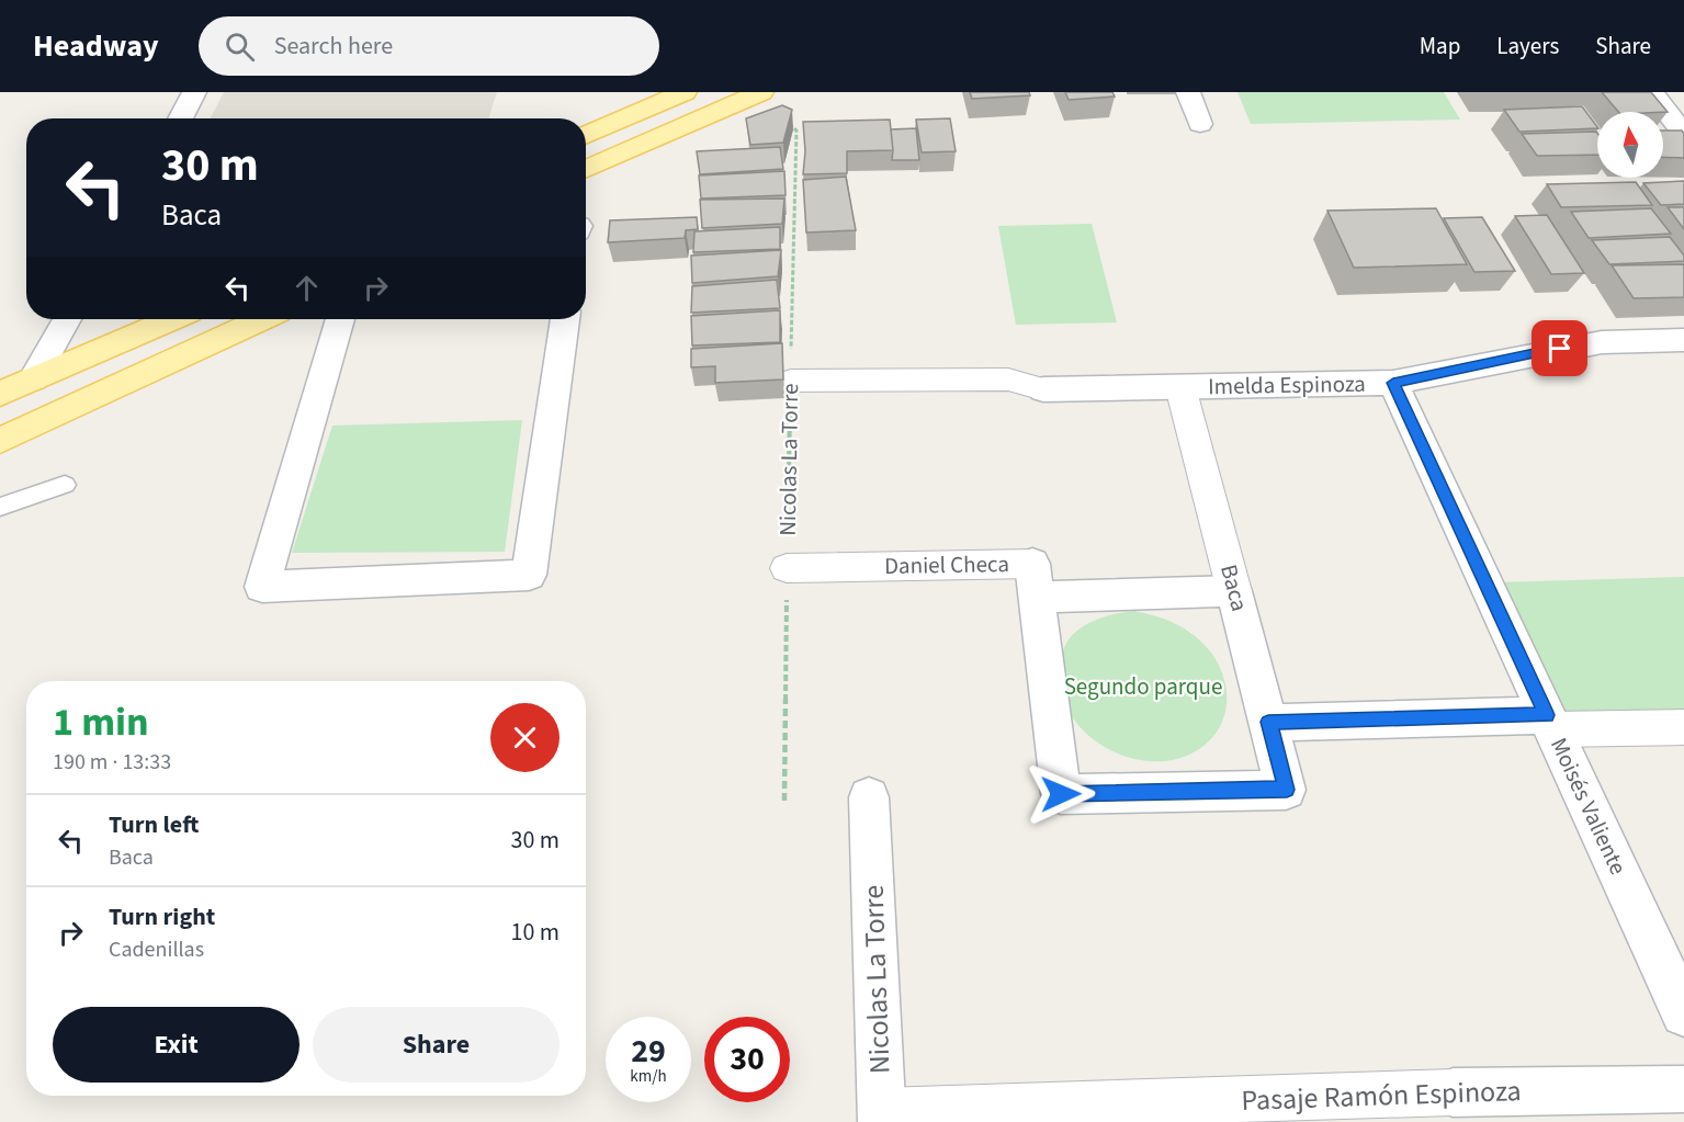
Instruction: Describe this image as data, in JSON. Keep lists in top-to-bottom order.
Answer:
{
  "streets": {
    "street": [
      "Imelda Espinoza",
      "Nicolas La Torre",
      "Daniel Checa",
      "Baca",
      "Moisés Valiente",
      "Pasaje Ramón Espinoza"
    ]
  },
  "crossings": [
    ["Imelda Espinoza", "Baca"],
    ["Imelda Espinoza", "Moisés Valiente"],
    ["Nicolas La Torre", "Daniel Checa"],
    ["Nicolas La Torre", "Pasaje Ramón Espinoza"],
    ["Daniel Checa", "Baca"]
  ],
  "parks": ["Segundo parque"],
  "north": "top",
  "page": {
    "header": "Headway",
    "search": "Search here",
    "nav": ["Map", "Layers", "Share"],
    "turn": ["30 m", "Baca"],
    "heading": ["1 min", "190 m · 13:33"],
    "list": [
      {
        "name": "Turn left",
        "note": "Baca",
        "value": "30 m"
      },
      {
        "name": "Turn right",
        "note": "Cadenillas",
        "value": "10 m"
      }
    ],
    "buttons": ["Exit", "Share"],
    "speed": "29 km/h",
    "limit": "30"
  }
}
